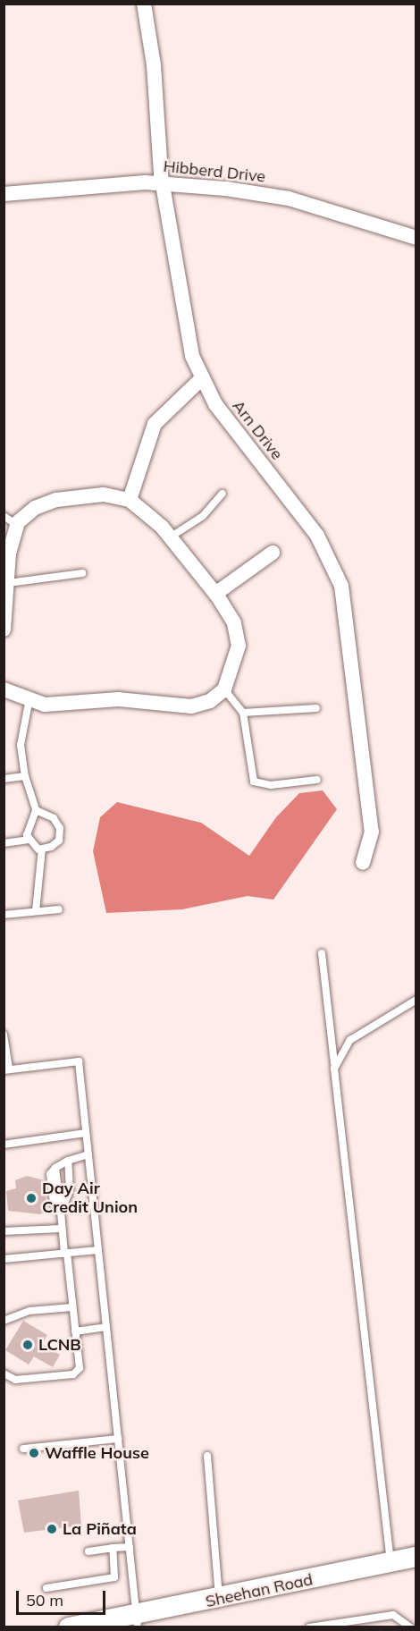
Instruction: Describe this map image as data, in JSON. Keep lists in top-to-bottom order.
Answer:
{
  "streets": {
    "street": ["Hibberd Drive", "Arn Drive", "Sheehan Road"]
  },
  "crossings": [
    ["Hibberd Drive", "Arn Drive"]
  ],
  "places": [
    "Day Air Credit Union",
    "LCNB",
    "Waffle House",
    "La Piñata"
  ],
  "scale_bar": "50 m"
}
